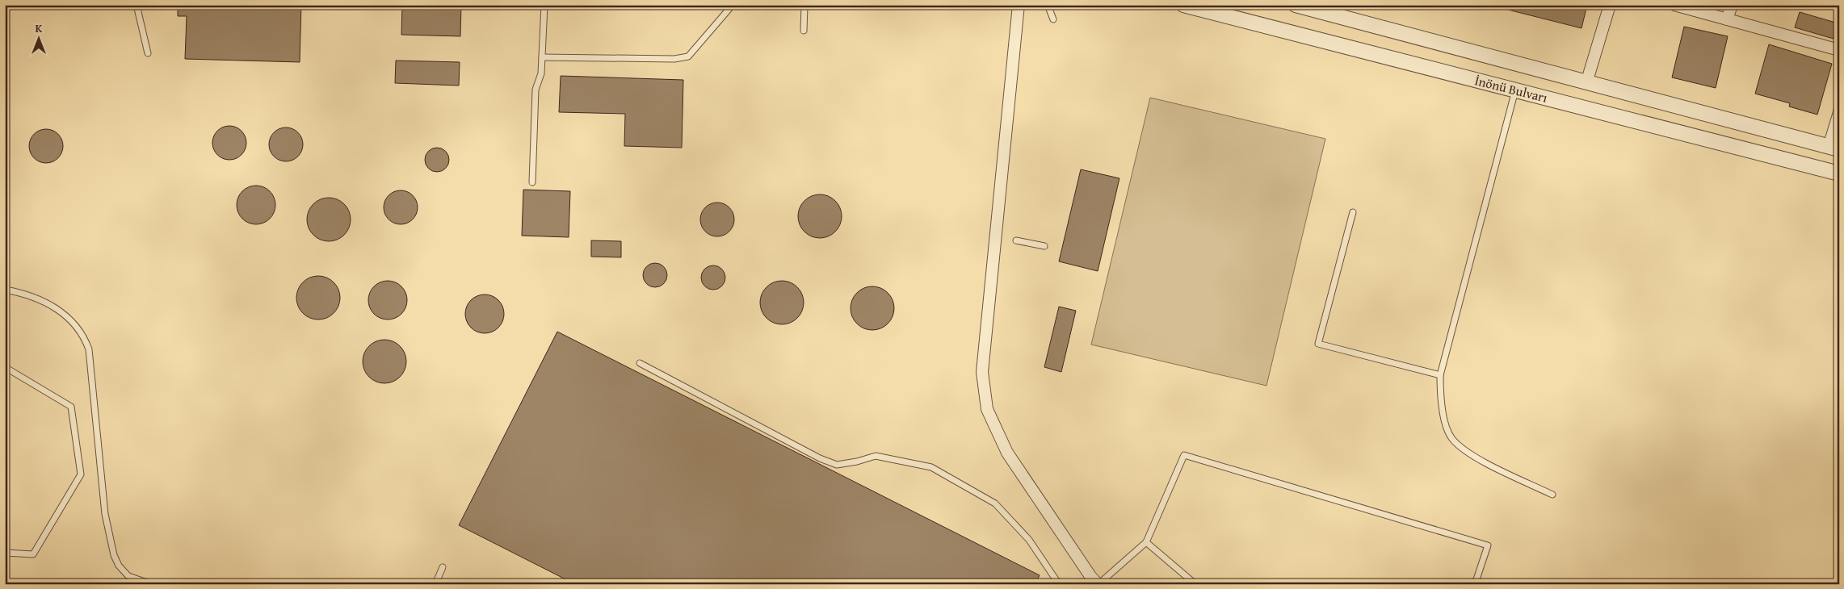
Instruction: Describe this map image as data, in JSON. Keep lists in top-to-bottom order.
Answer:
{
  "streets": {
    "street": ["İnönü Bulvarı"]
  },
  "north": "top"
}
